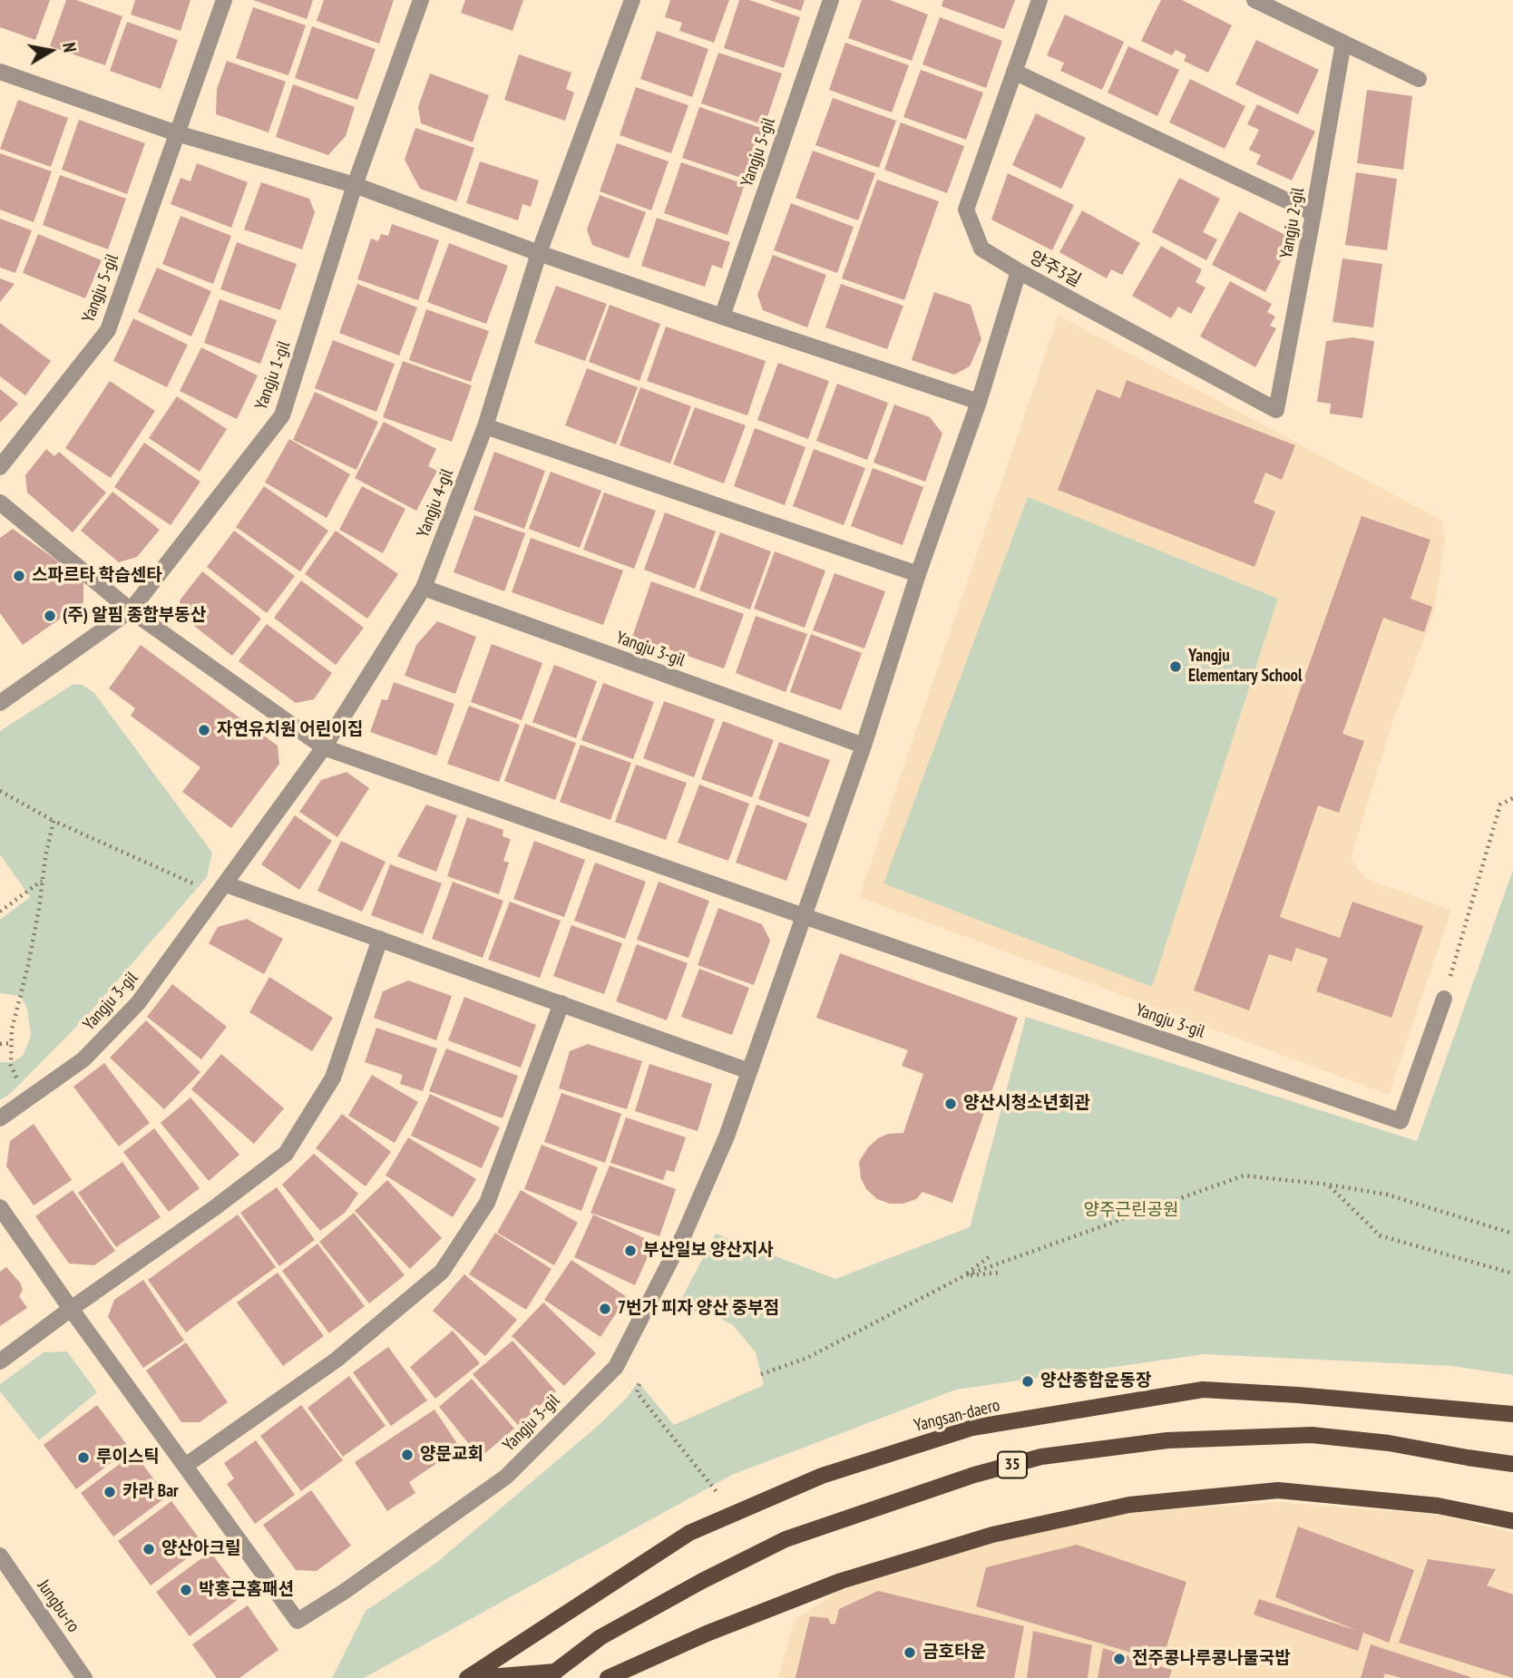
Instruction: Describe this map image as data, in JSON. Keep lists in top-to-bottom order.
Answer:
{
  "streets": {
    "main road": ["Yangsan-daero", "35"],
    "street": [
      "Yangju 5-gil",
      "Yangju 2-gil",
      "양주3길",
      "Yangju 1-gil",
      "Yangju 4-gil",
      "Yangju 3-gil",
      "Jungbu-ro"
    ]
  },
  "crossings": [
    ["Yangju 2-gil", "양주3길"],
    ["양주3길", "Yangju 3-gil"],
    ["Yangju 4-gil", "Yangju 3-gil"]
  ],
  "parks": ["양주근린공원"],
  "places": [
    "스파르타 학습센타",
    "(주) 알핌 종합부동산",
    "Yangju Elementary School",
    "자연유치원 어린이집",
    "양산시청소년회관",
    "부산일보 양산지사",
    "7번가 피자 양산 중부점",
    "양산종합운동장",
    "양문교회",
    "루이스틱",
    "카라 Bar",
    "양산아크릴",
    "박홍근홈패션",
    "금호타운",
    "전주콩나루콩나물국밥"
  ],
  "north": "right"
}
